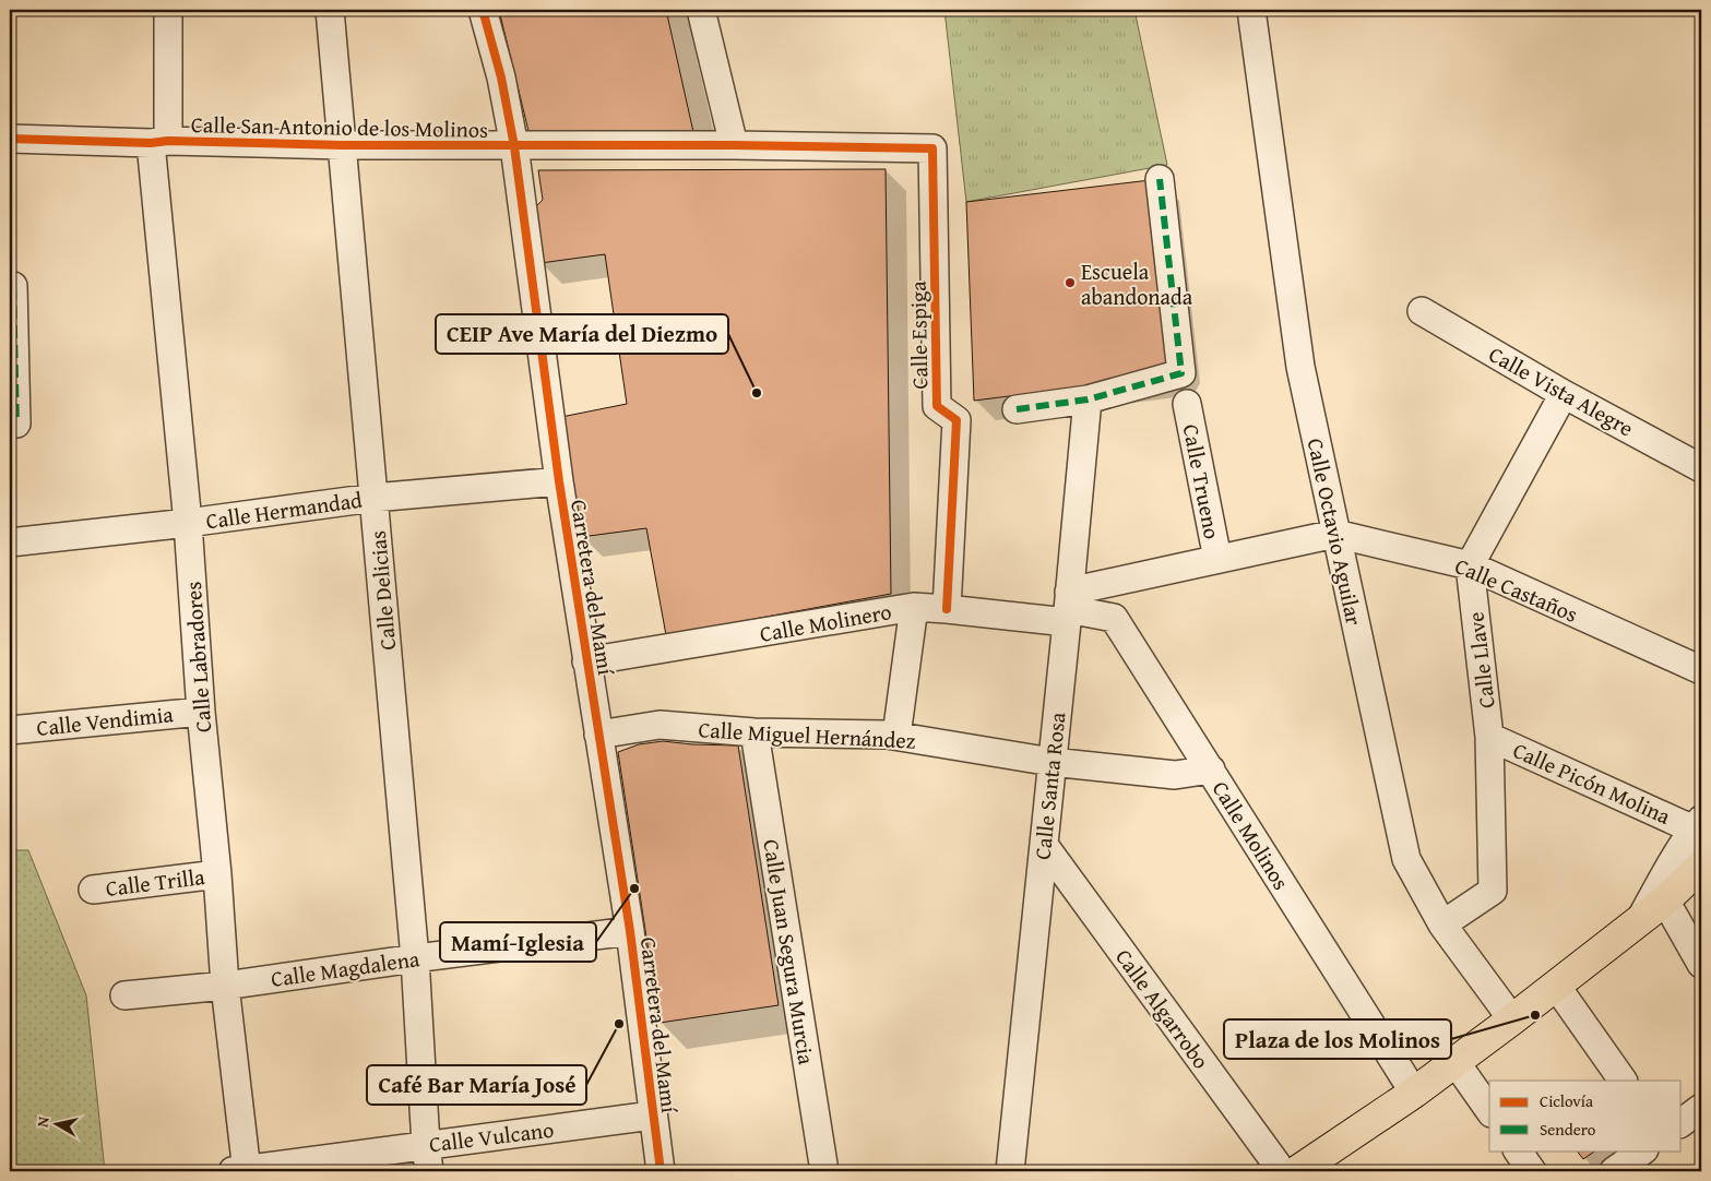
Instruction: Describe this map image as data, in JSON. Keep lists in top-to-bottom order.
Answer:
{
  "streets": {
    "street": [
      "Calle San Antonio de los Molinos",
      "Calle Espiga",
      "Calle Vista Alegre",
      "Calle Trueno",
      "Calle Hermandad",
      "Calle Octavio Aguilar",
      "Carretera del Mamí",
      "Calle Castaños",
      "Calle Delicias",
      "Calle Molinero",
      "Calle Labradores",
      "Calle Llave",
      "Calle Vendimia",
      "Calle Miguel Hernández",
      "Calle Picón Molina",
      "Calle Santa Rosa",
      "Calle Molinos",
      "Calle Trilla",
      "Calle Juan Segura Murcia",
      "Calle Magdalena",
      "Calle Algarrobo",
      "Calle Vulcano"
    ]
  },
  "crossings": [
    ["Calle San Antonio de los Molinos", "Calle Espiga"],
    ["Calle San Antonio de los Molinos", "Carretera del Mamí"],
    ["Calle San Antonio de los Molinos", "Calle Delicias"],
    ["Calle San Antonio de los Molinos", "Calle Labradores"],
    ["Calle Espiga", "Calle Molinero"],
    ["Calle Trueno", "Calle Castaños"],
    ["Calle Hermandad", "Carretera del Mamí"],
    ["Calle Hermandad", "Calle Delicias"],
    ["Calle Hermandad", "Calle Labradores"],
    ["Calle Octavio Aguilar", "Calle Castaños"],
    ["Calle Octavio Aguilar", "Calle Llave"],
    ["Carretera del Mamí", "Calle Molinero"],
    ["Carretera del Mamí", "Calle Miguel Hernández"],
    ["Carretera del Mamí", "Calle Magdalena"],
    ["Carretera del Mamí", "Calle Vulcano"],
    ["Calle Castaños", "Calle Molinero"],
    ["Calle Castaños", "Calle Llave"],
    ["Calle Castaños", "Calle Santa Rosa"],
    ["Calle Castaños", "Calle Molinos"],
    ["Calle Delicias", "Calle Magdalena"],
    ["Calle Delicias", "Calle Vulcano"],
    ["Calle Molinero", "Calle Santa Rosa"],
    ["Calle Molinero", "Calle Molinos"],
    ["Calle Labradores", "Calle Vendimia"],
    ["Calle Labradores", "Calle Trilla"],
    ["Calle Labradores", "Calle Magdalena"],
    ["Calle Labradores", "Calle Vulcano"],
    ["Calle Llave", "Calle Picón Molina"],
    ["Calle Miguel Hernández", "Calle Santa Rosa"],
    ["Calle Miguel Hernández", "Calle Molinos"],
    ["Calle Miguel Hernández", "Calle Juan Segura Murcia"],
    ["Calle Santa Rosa", "Calle Molinos"],
    ["Calle Santa Rosa", "Calle Algarrobo"]
  ],
  "places": [
    "Escuela abandonada",
    "CEIP Ave María del Diezmo",
    "Mamí-Iglesia",
    "Plaza de los Molinos",
    "Café Bar María José"
  ],
  "legend": ["Ciclovía", "Sendero"],
  "north": "left"
}
